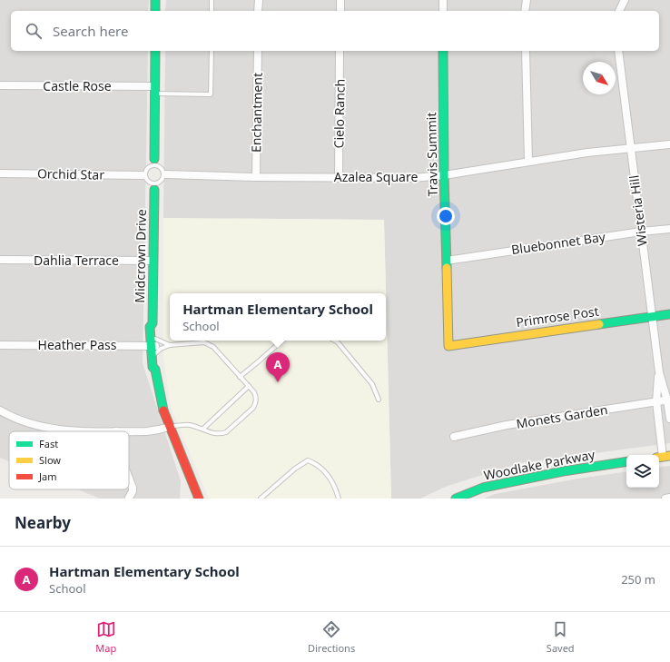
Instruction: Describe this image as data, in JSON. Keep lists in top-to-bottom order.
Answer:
{
  "streets": {
    "street": [
      "Castle Rose",
      "Enchantment",
      "Cielo Ranch",
      "Travis Summit",
      "Orchid Star",
      "Azalea Square",
      "Wisteria Hill",
      "Bluebonnet Bay",
      "Midcrown Drive",
      "Dahlia Terrace",
      "Primrose Post",
      "Heather Pass",
      "Monets Garden",
      "Woodlake Parkway"
    ]
  },
  "crossings": [
    ["Enchantment", "Azalea Square"],
    ["Cielo Ranch", "Azalea Square"],
    ["Travis Summit", "Azalea Square"],
    ["Travis Summit", "Bluebonnet Bay"],
    ["Travis Summit", "Primrose Post"],
    ["Azalea Square", "Wisteria Hill"],
    ["Wisteria Hill", "Bluebonnet Bay"],
    ["Wisteria Hill", "Primrose Post"],
    ["Wisteria Hill", "Monets Garden"],
    ["Midcrown Drive", "Dahlia Terrace"],
    ["Midcrown Drive", "Heather Pass"]
  ],
  "legend": ["Fast", "Slow", "Jam"],
  "north": "bottom right",
  "page": {
    "search": "Search here",
    "popup": ["Hartman Elementary School", "School"],
    "pins": "A",
    "heading": "Nearby",
    "list": [
      {
        "mark": "A",
        "name": "Hartman Elementary School",
        "note": "School",
        "value": "250 m"
      }
    ],
    "nav": ["Map", "Directions", "Saved"]
  }
}
